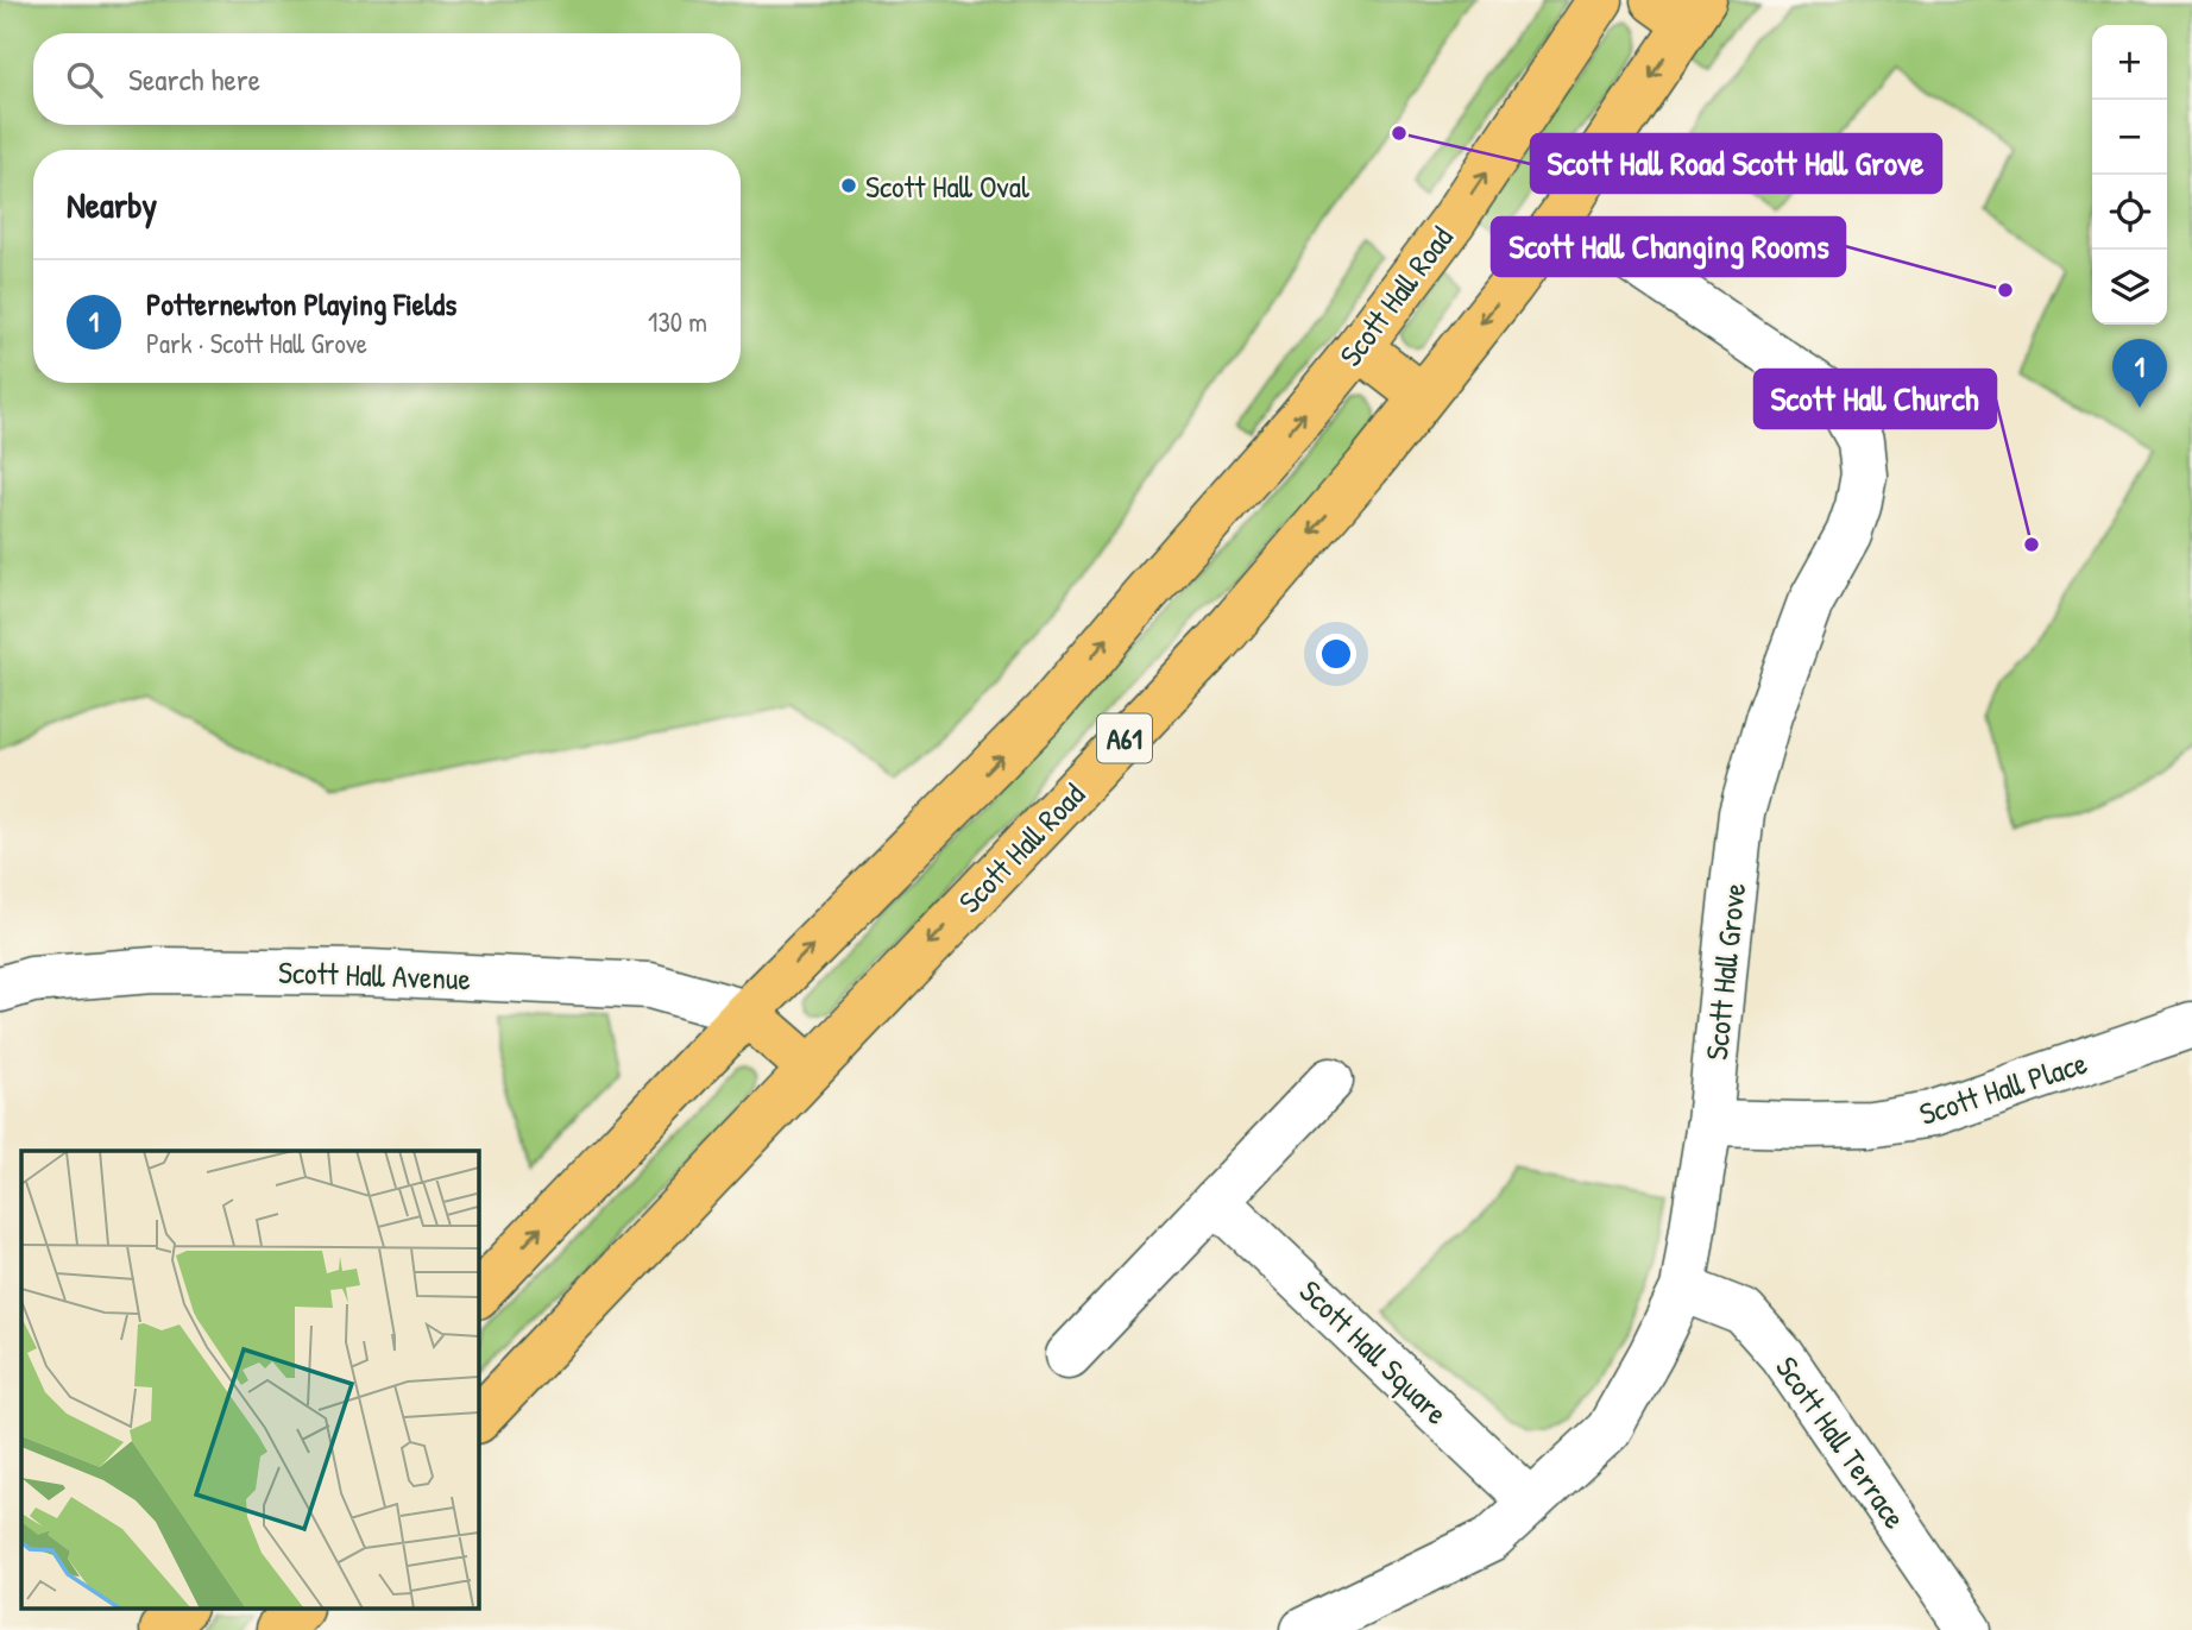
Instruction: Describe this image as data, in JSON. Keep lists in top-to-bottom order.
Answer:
{
  "streets": {
    "highway": ["Scott Hall Road", "A61"],
    "street": [
      "Scott Hall Grove",
      "Scott Hall Avenue",
      "Scott Hall Place",
      "Scott Hall Square",
      "Scott Hall Terrace"
    ]
  },
  "crossings": [
    ["Scott Hall Road", "Scott Hall Avenue"],
    ["Scott Hall Grove", "Scott Hall Place"],
    ["Scott Hall Grove", "Scott Hall Square"],
    ["Scott Hall Grove", "Scott Hall Terrace"]
  ],
  "places": [
    "Scott Hall Road Scott Hall Grove",
    "Scott Hall Oval",
    "Scott Hall Changing Rooms",
    "Scott Hall Church"
  ],
  "page": {
    "map_buttons": ["+", "−"],
    "search": "Search here",
    "heading": "Nearby",
    "list": [
      {
        "mark": "1",
        "name": "Potternewton Playing Fields",
        "note": "Park · Scott Hall Grove",
        "value": "130 m"
      }
    ],
    "pins": "1"
  }
}
